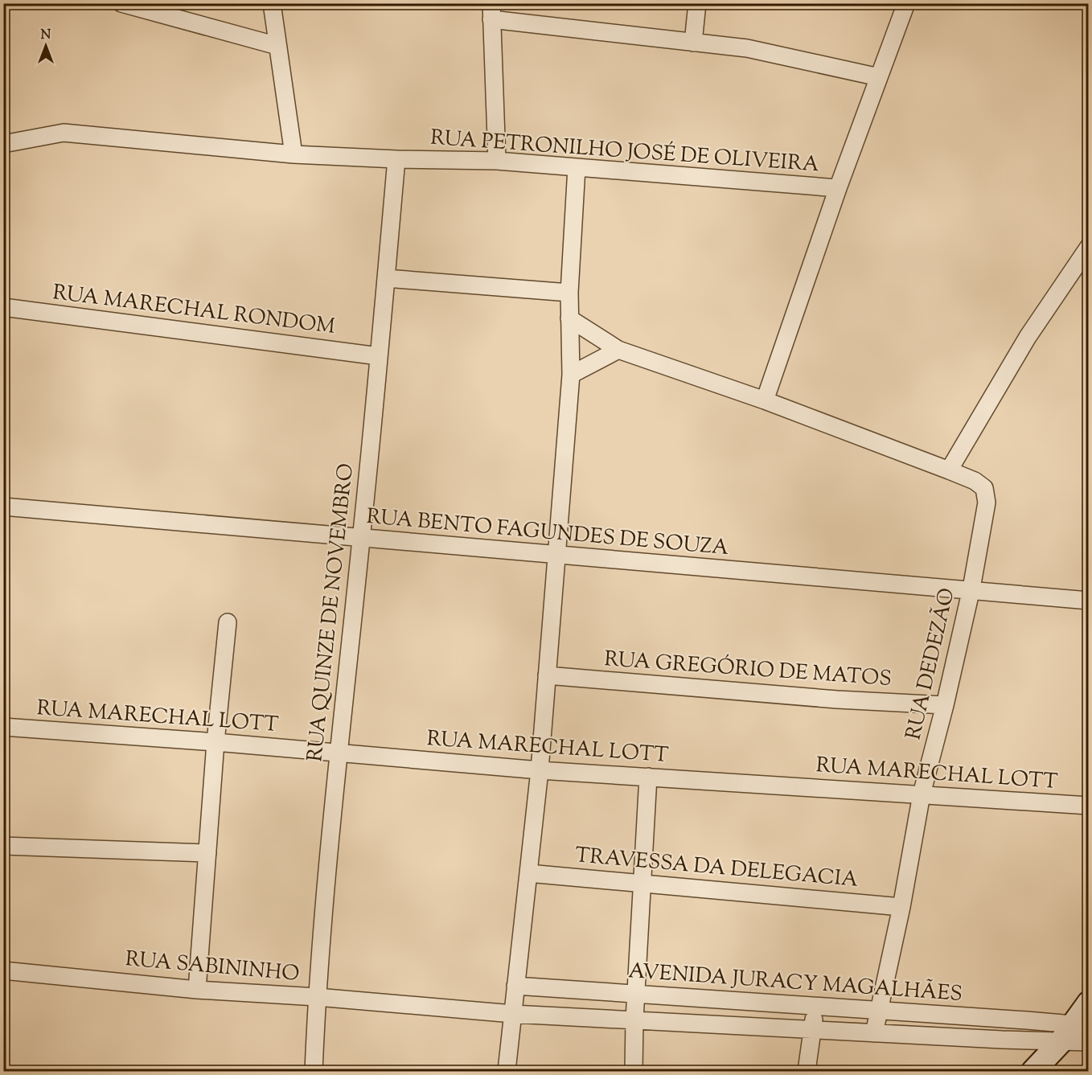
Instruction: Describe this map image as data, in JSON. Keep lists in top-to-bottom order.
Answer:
{
  "streets": {
    "street": [
      "RUA PETRONILHO JOSÉ DE OLIVEIRA",
      "RUA MARECHAL RONDOM",
      "RUA BENTO FAGUNDES DE SOUZA",
      "RUA QUINZE DE NOVEMBRO",
      "RUA DEDEZÃO",
      "RUA GREGÓRIO DE MATOS",
      "RUA MARECHAL LOTT",
      "TRAVESSA DA DELEGACIA",
      "RUA SABININHO",
      "AVENIDA JURACY MAGALHÃES"
    ]
  },
  "crossings": [
    ["RUA PETRONILHO JOSÉ DE OLIVEIRA", "RUA QUINZE DE NOVEMBRO"],
    ["RUA MARECHAL RONDOM", "RUA QUINZE DE NOVEMBRO"],
    ["RUA BENTO FAGUNDES DE SOUZA", "RUA QUINZE DE NOVEMBRO"],
    ["RUA BENTO FAGUNDES DE SOUZA", "RUA DEDEZÃO"],
    ["RUA QUINZE DE NOVEMBRO", "RUA MARECHAL LOTT"],
    ["RUA QUINZE DE NOVEMBRO", "RUA SABININHO"],
    ["RUA DEDEZÃO", "RUA GREGÓRIO DE MATOS"],
    ["RUA DEDEZÃO", "RUA MARECHAL LOTT"],
    ["RUA DEDEZÃO", "TRAVESSA DA DELEGACIA"],
    ["RUA DEDEZÃO", "AVENIDA JURACY MAGALHÃES"],
    ["RUA SABININHO", "AVENIDA JURACY MAGALHÃES"]
  ],
  "north": "top"
}
